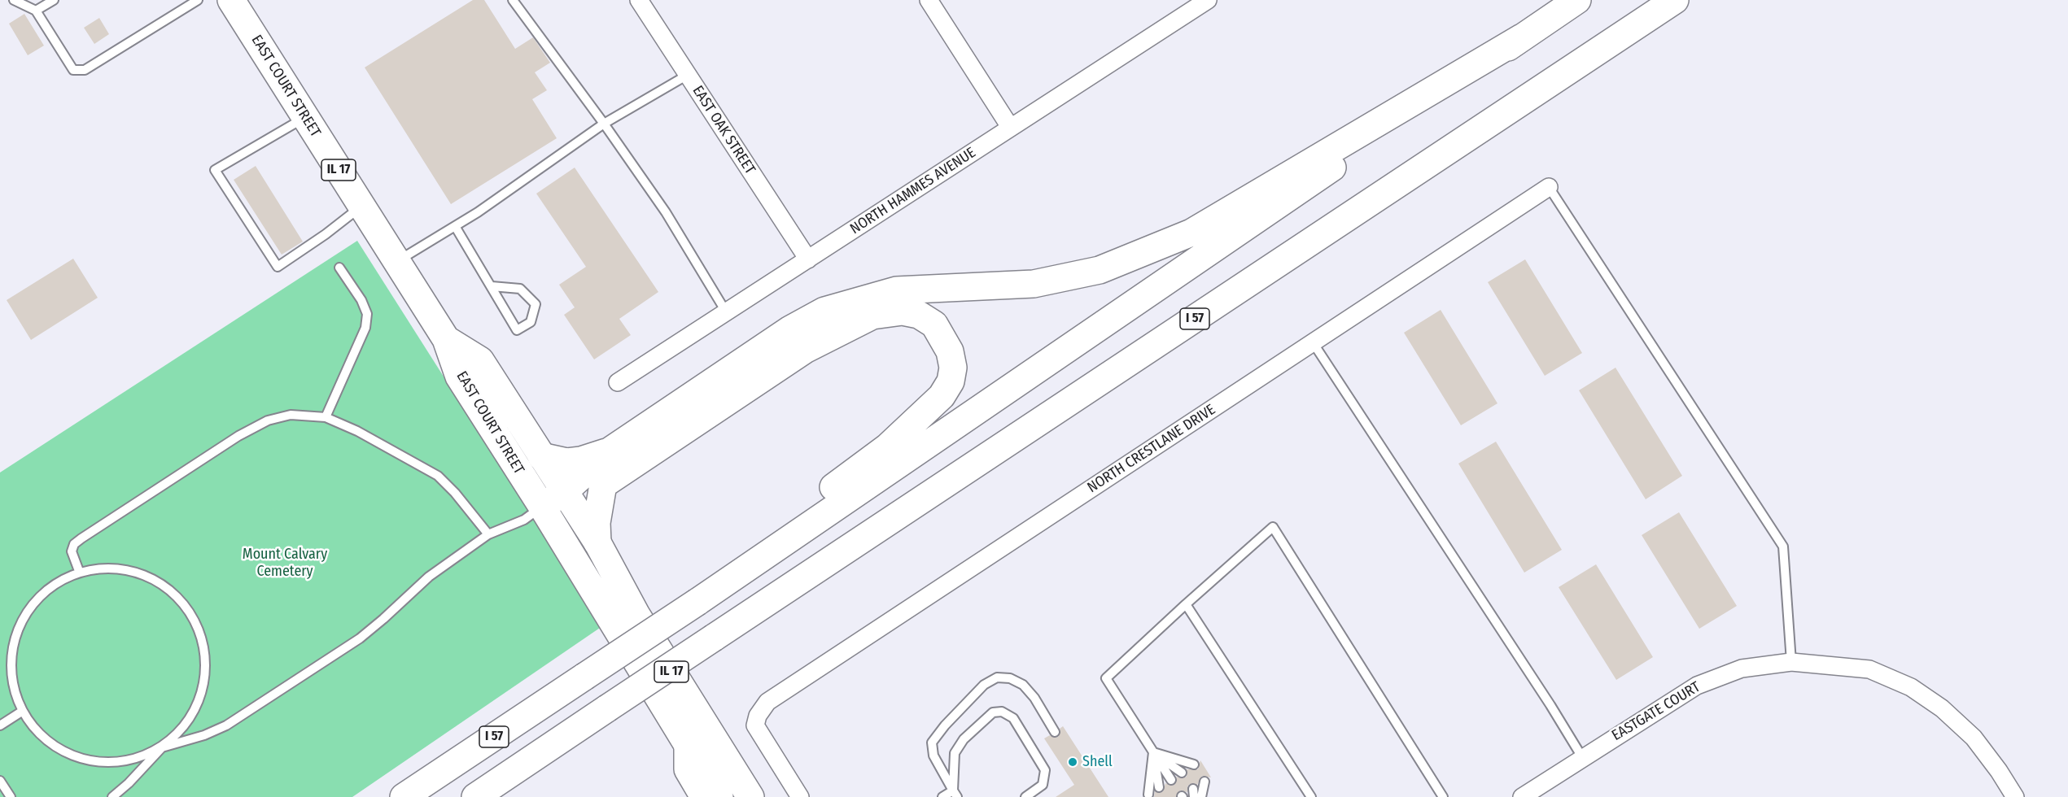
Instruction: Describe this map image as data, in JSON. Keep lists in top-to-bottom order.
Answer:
{
  "streets": {
    "main road": ["EAST COURT STREET", "IL 17", "I 57"],
    "street": [
      "EAST OAK STREET",
      "NORTH HAMMES AVENUE",
      "NORTH CRESTLANE DRIVE",
      "EASTGATE COURT"
    ]
  },
  "crossings": [
    ["EAST COURT STREET", "IL 17"],
    ["EAST OAK STREET", "NORTH HAMMES AVENUE"]
  ],
  "parks": ["Mount Calvary Cemetery"],
  "places": ["Shell"]
}
